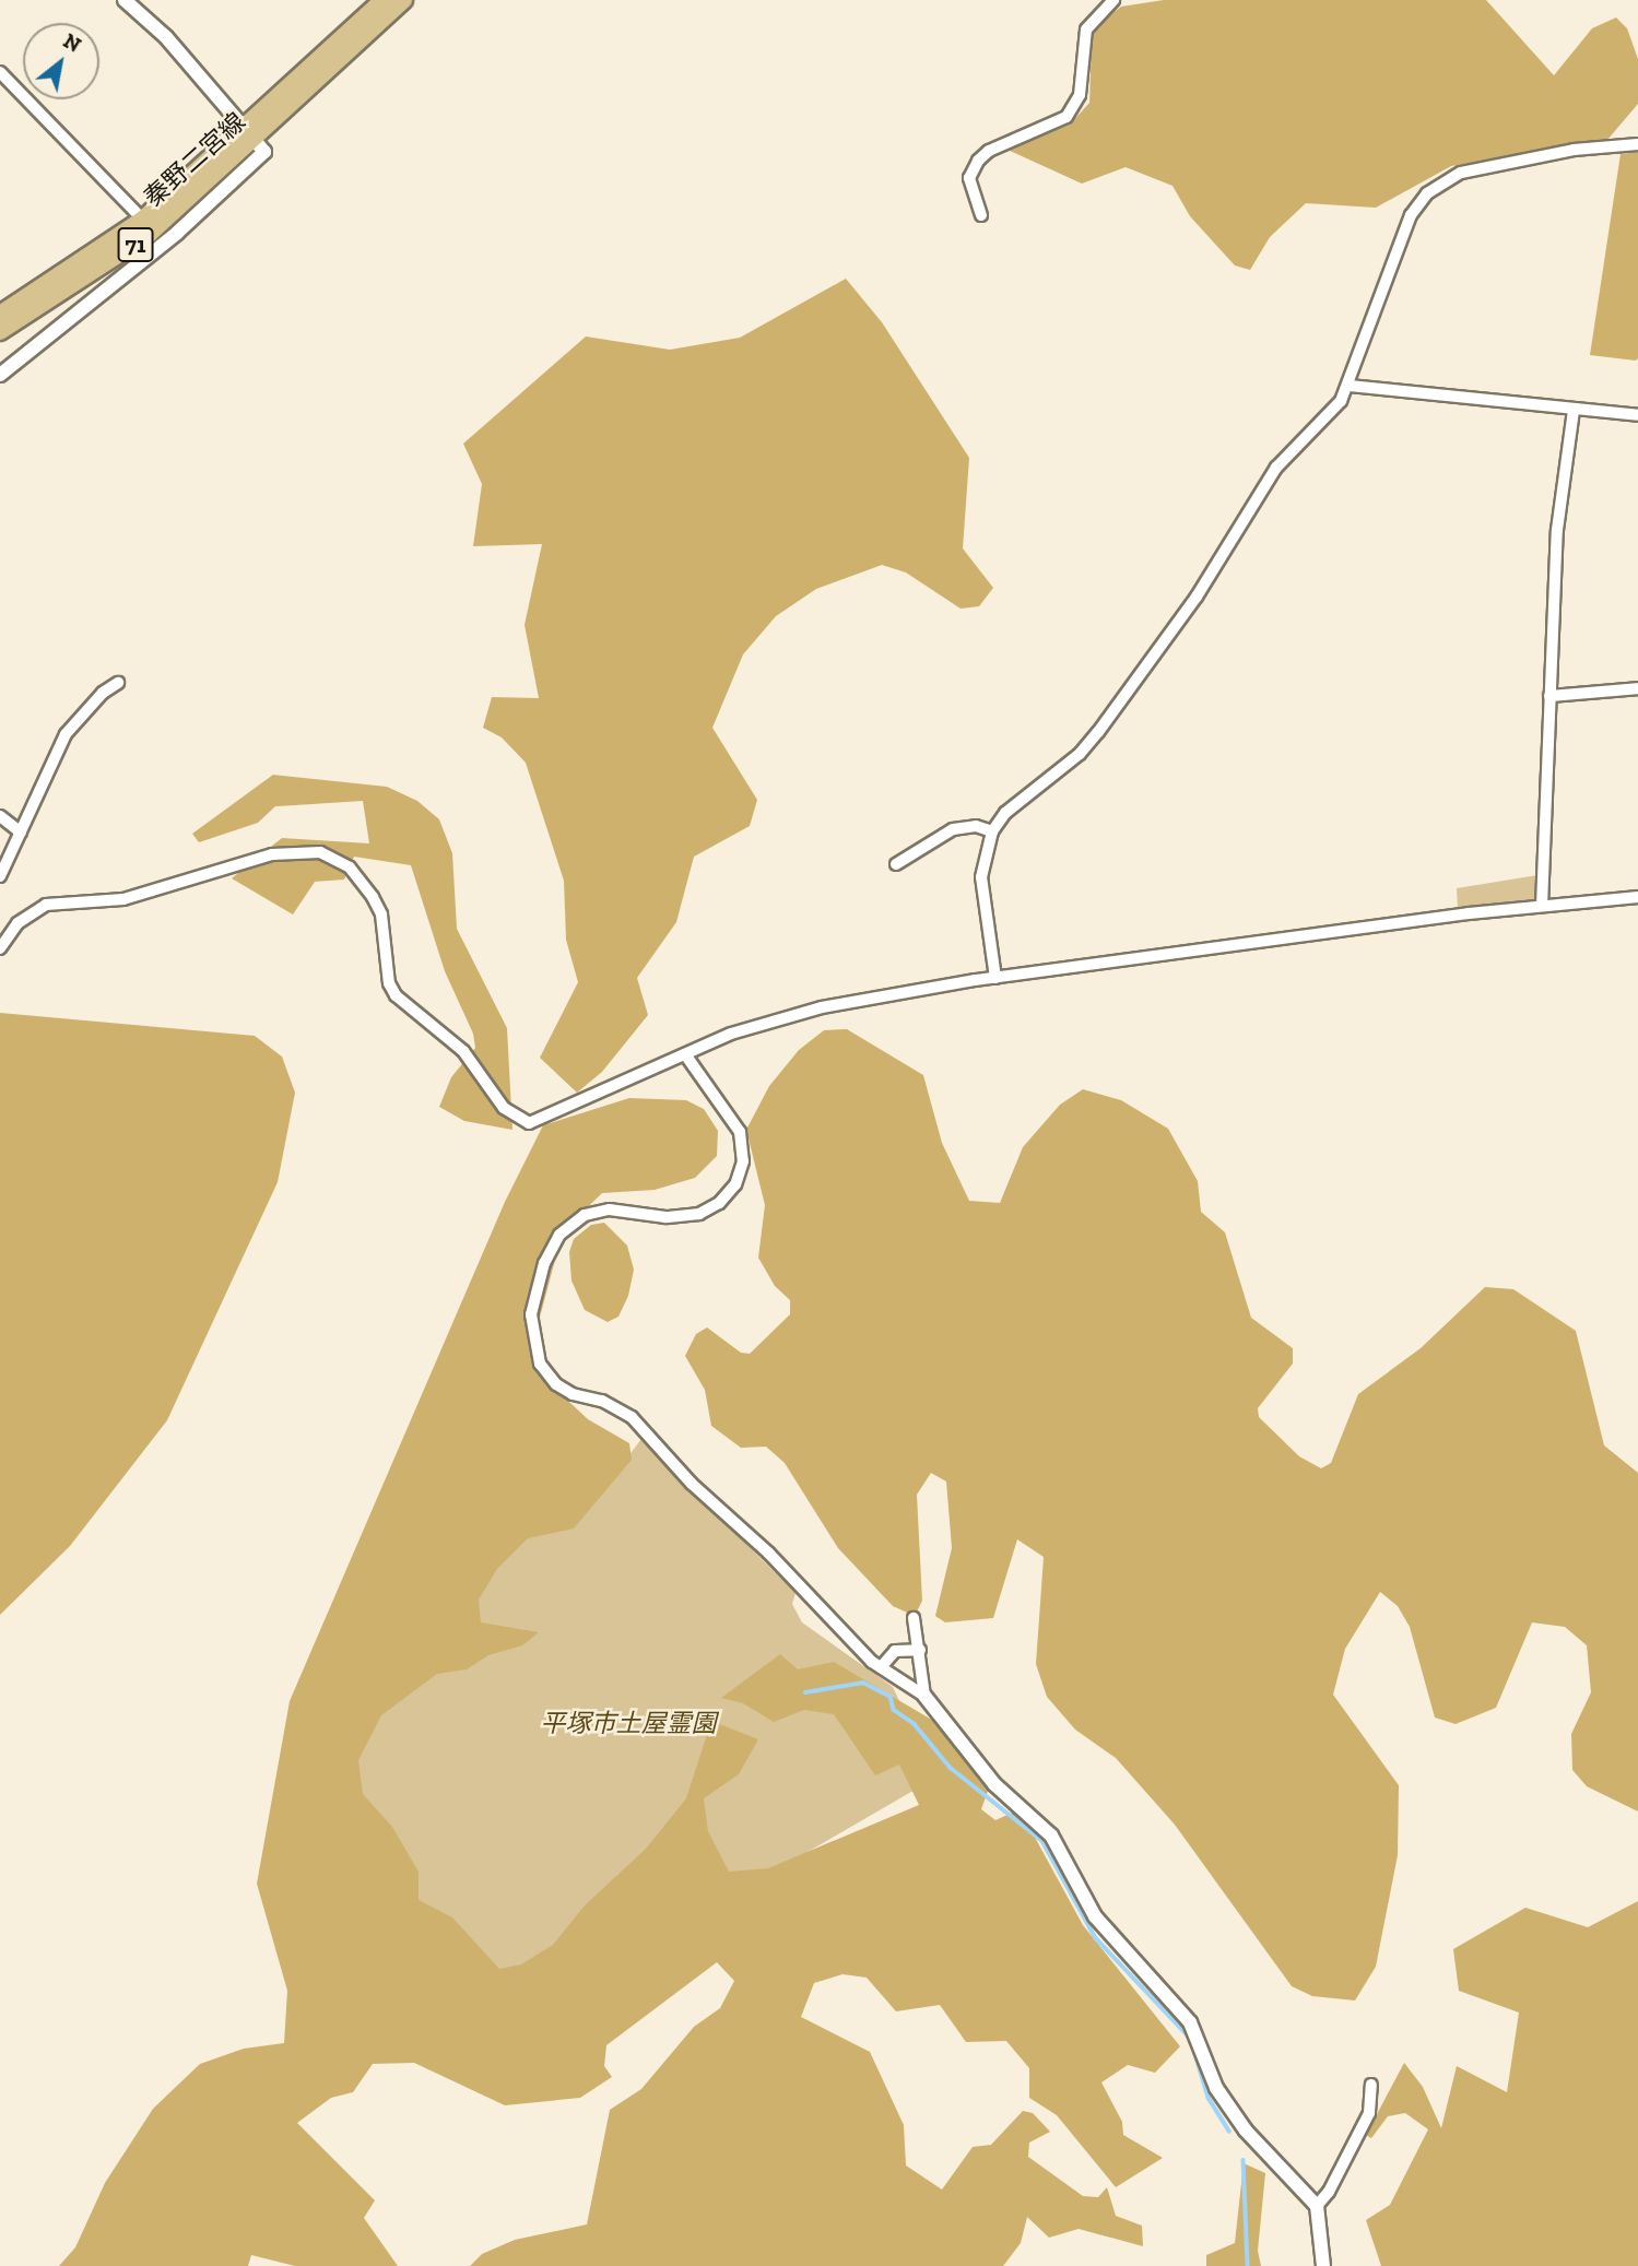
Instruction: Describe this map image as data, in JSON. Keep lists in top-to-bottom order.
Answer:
{
  "streets": {
    "main road": ["秦野二宮線", "71"]
  },
  "parks": ["平塚市土屋霊園"],
  "north": "top right"
}
